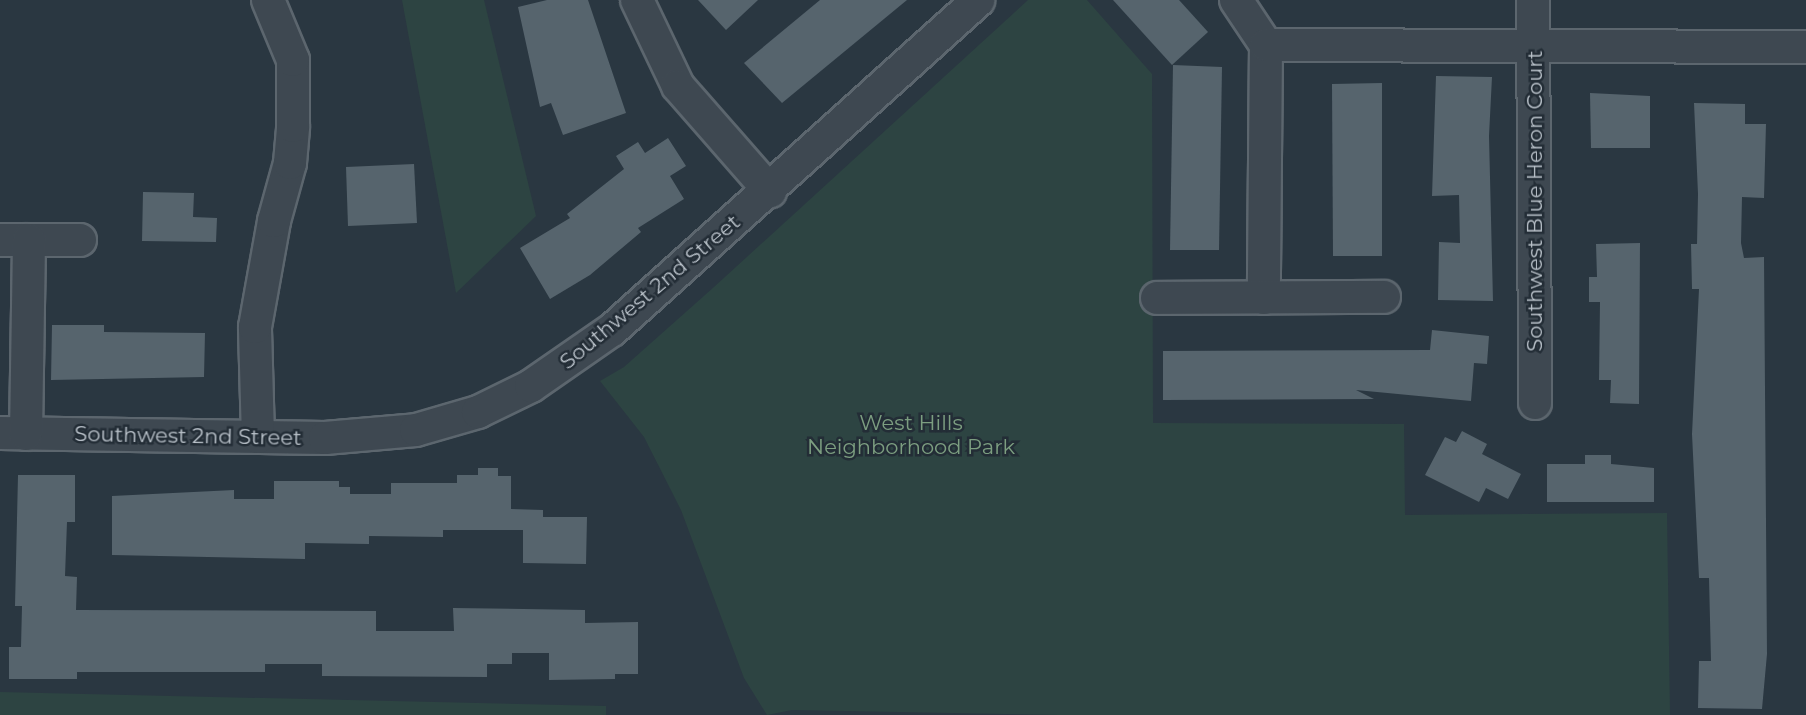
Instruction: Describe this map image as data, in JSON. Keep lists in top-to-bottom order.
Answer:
{
  "streets": {
    "street": ["Southwest Blue Heron Court", "Southwest 2nd Street"]
  },
  "parks": ["West Hills Neighborhood Park"]
}
